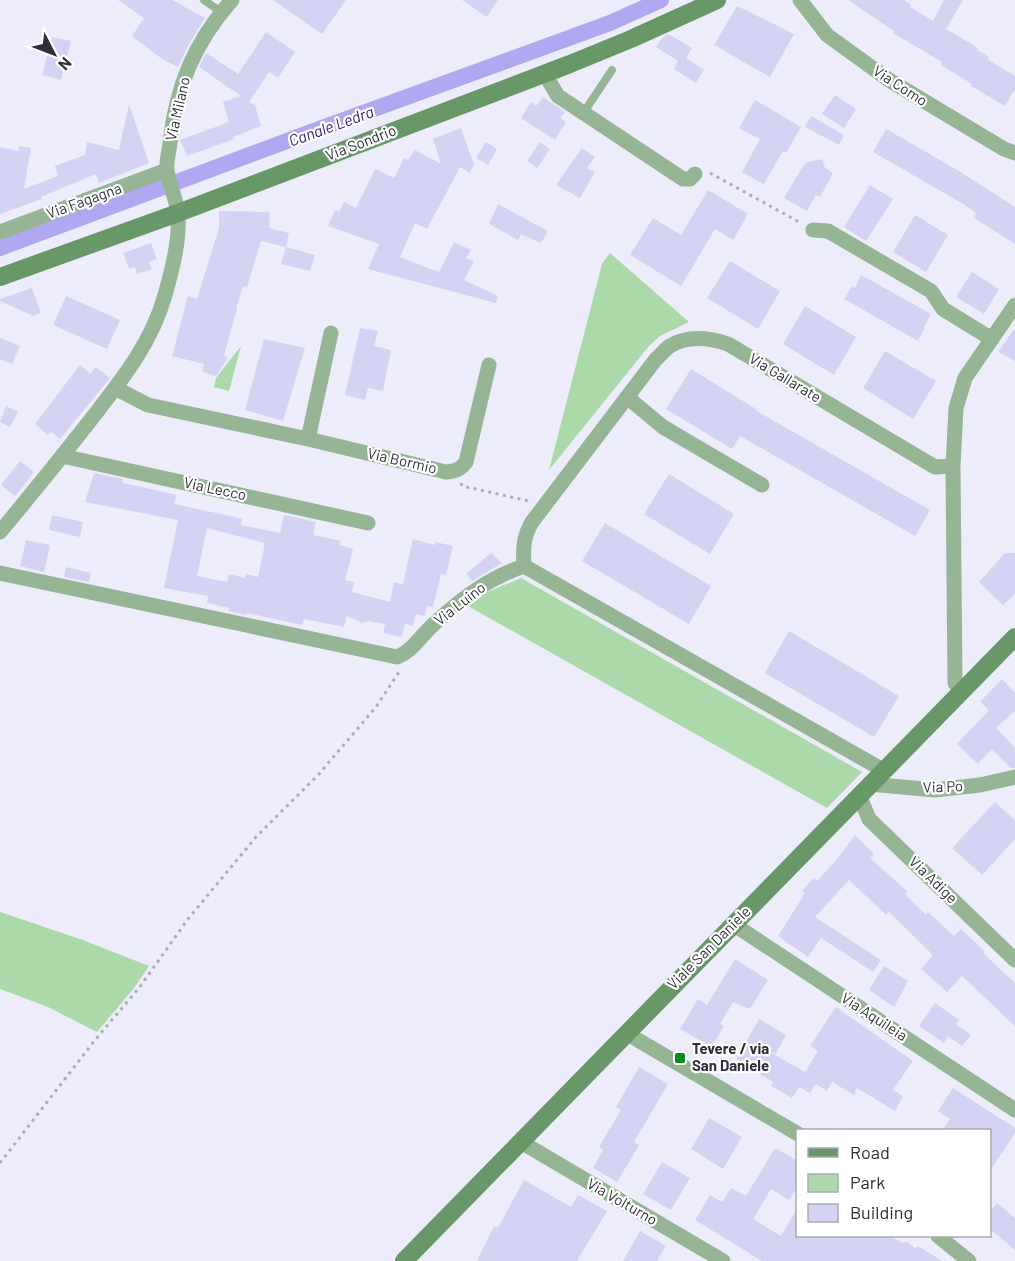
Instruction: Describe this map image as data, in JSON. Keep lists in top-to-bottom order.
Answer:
{
  "streets": {
    "street": [
      "Via Como",
      "Via Milano",
      "Via Sondrio",
      "Via Fagagna",
      "Via Gallarate",
      "Via Bormio",
      "Via Lecco",
      "Via Luino",
      "Via Po",
      "Via Adige",
      "Viale San Daniele",
      "Via Aquileia",
      "Via Volturno"
    ]
  },
  "crossings": [
    ["Via Milano", "Via Sondrio"],
    ["Via Milano", "Via Fagagna"],
    ["Via Gallarate", "Via Luino"],
    ["Via Po", "Via Adige"],
    ["Via Po", "Viale San Daniele"],
    ["Via Adige", "Viale San Daniele"],
    ["Viale San Daniele", "Via Aquileia"],
    ["Viale San Daniele", "Via Volturno"]
  ],
  "water": ["Canale Ledra"],
  "places": {
    "transit": ["Tevere / via San Daniele"]
  },
  "legend": ["Road", "Park", "Building"],
  "north": "bottom right"
}
